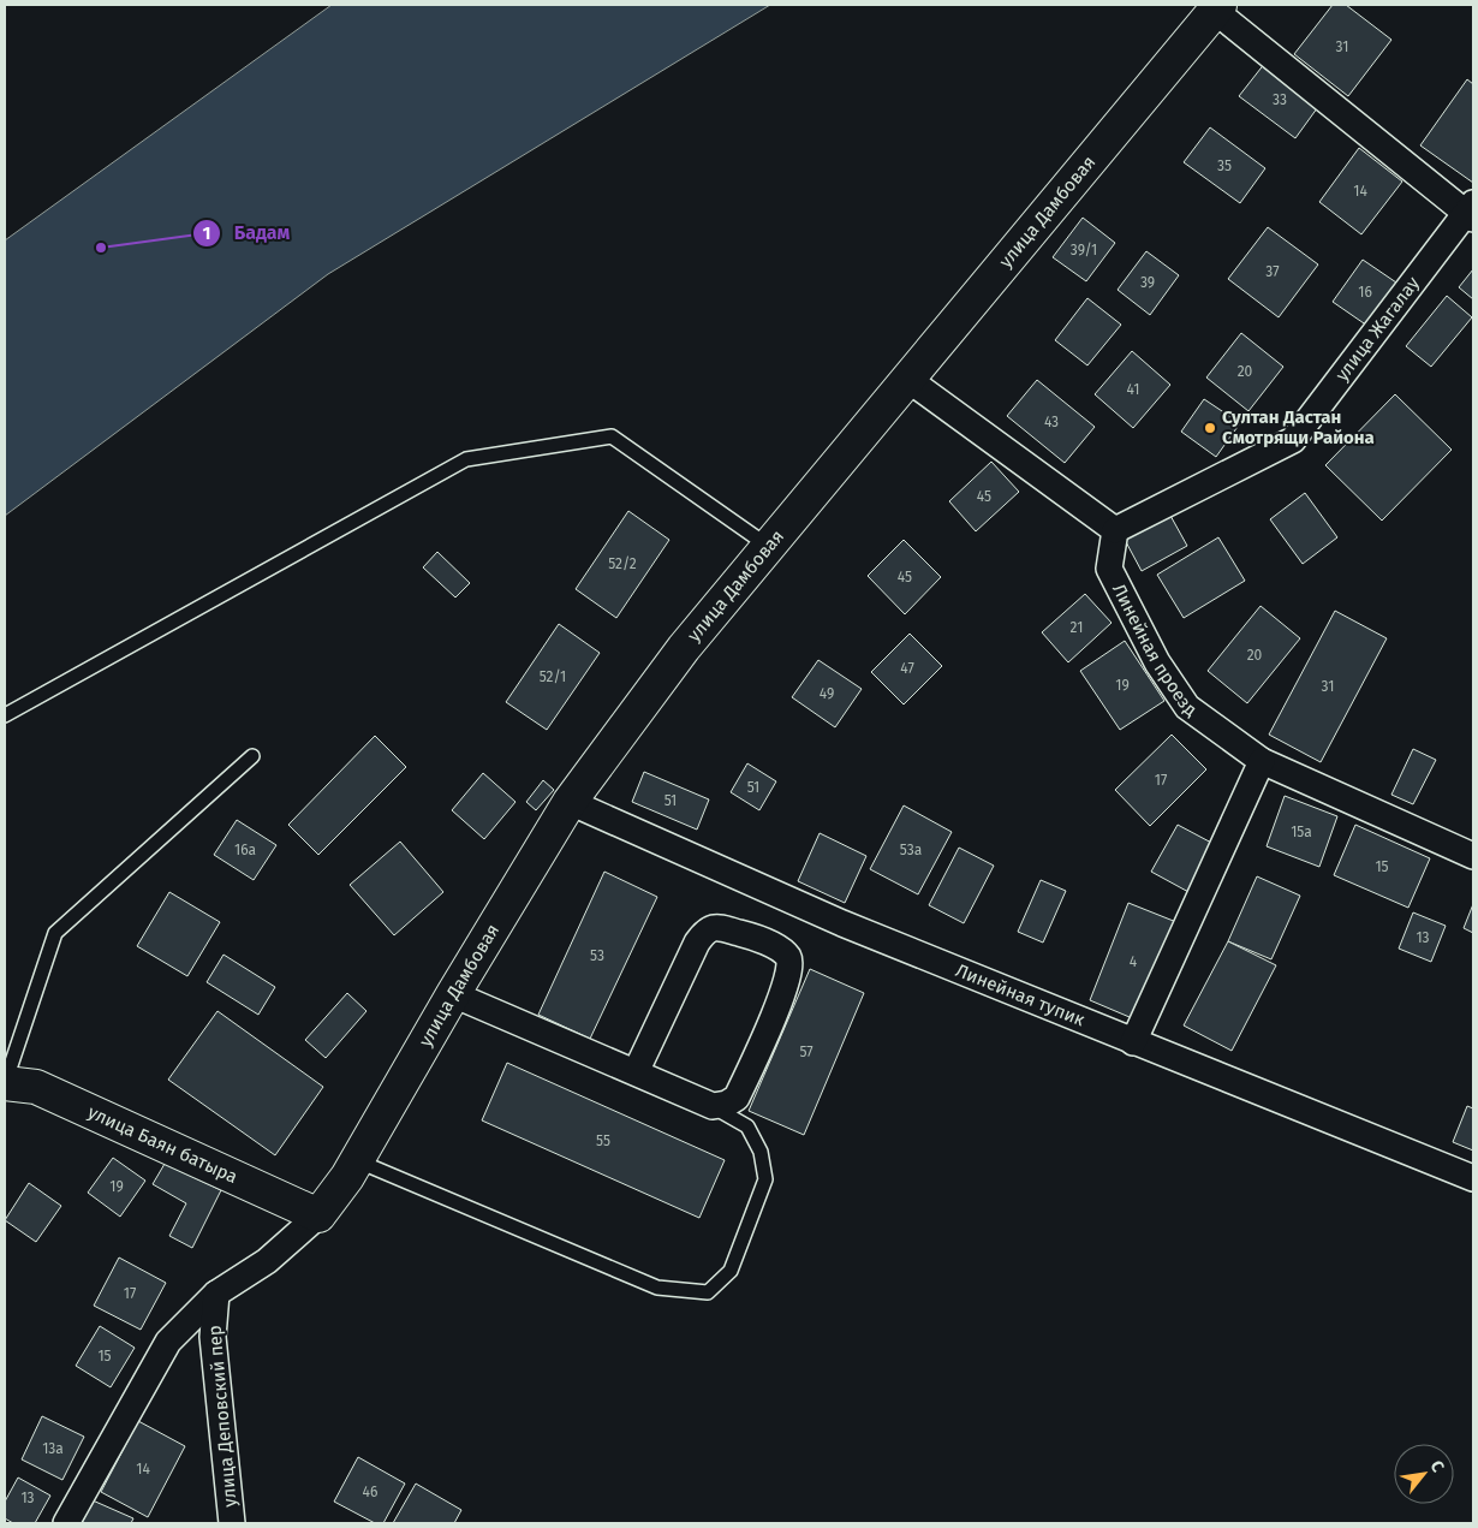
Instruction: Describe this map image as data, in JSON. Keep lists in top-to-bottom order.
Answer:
{
  "streets": {
    "street": [
      "улица Дамбовая",
      "улица Жагалау",
      "Линейная проезд",
      "Линейная тупик",
      "улица Баян батыра",
      "улица Деповский пер"
    ]
  },
  "crossings": [
    ["улица Дамбовая", "Линейная тупик"],
    ["улица Дамбовая", "улица Баян батыра"],
    ["улица Жагалау", "Линейная проезд"]
  ],
  "places": ["Бадам", "Султан Дастан Смотрящи Района"],
  "house_numbers": [
    "31",
    "33",
    "35",
    "14",
    "39/1",
    "37",
    "39",
    "16",
    "20",
    "41",
    "43",
    "45",
    "52/2",
    "45",
    "21",
    "20",
    "47",
    "52/1",
    "19",
    "31",
    "49",
    "17",
    "51",
    "51",
    "15а",
    "16а",
    "53а",
    "15",
    "13",
    "53",
    "4",
    "57",
    "55",
    "19",
    "17",
    "15",
    "13а",
    "14",
    "46",
    "13"
  ],
  "north": "top right"
}
